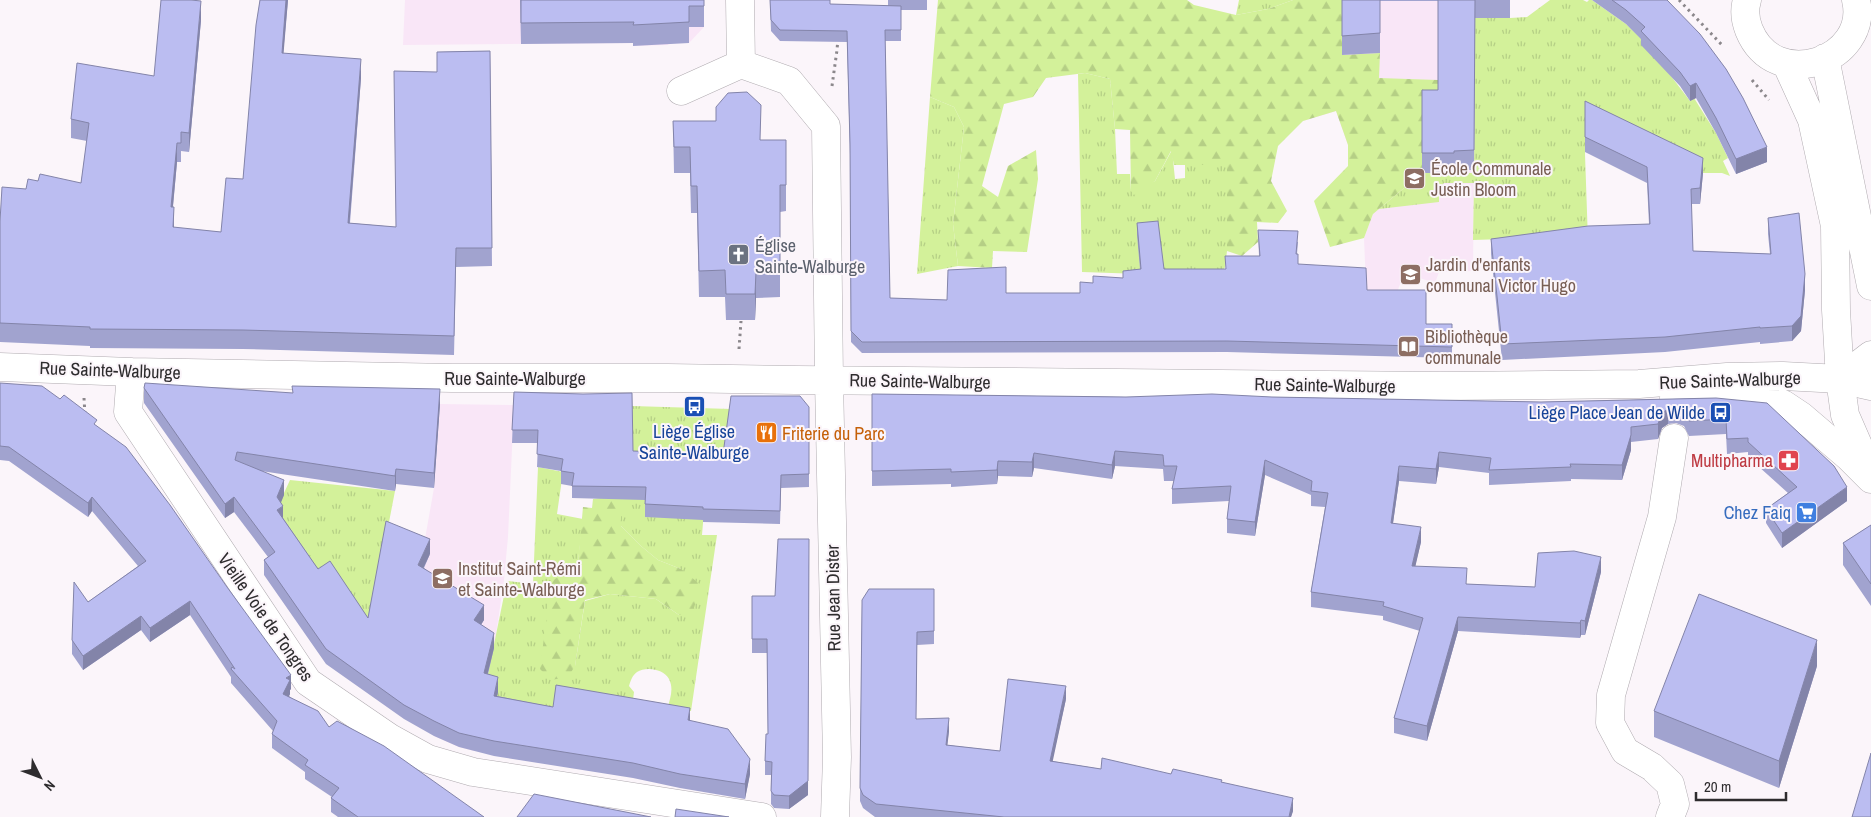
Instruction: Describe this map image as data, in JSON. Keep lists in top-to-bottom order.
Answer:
{
  "streets": {
    "street": ["Rue Sainte-Walburge", "Rue Jean Dister", "Vieille Voie de Tongres"]
  },
  "crossings": [
    ["Rue Sainte-Walburge", "Rue Jean Dister"]
  ],
  "places": {
    "school or university": ["École Communale Justin Bloom", "Jardin d'enfants communal Victor Hugo", "Institut Saint-Rémi et Sainte-Walburge"],
    "church": ["Église Sainte-Walburge"],
    "library": ["Bibliothèque communale"],
    "bus stop": ["Liège Église Sainte-Walburge", "Liège Place Jean de Wilde"],
    "restaurant": ["Friterie du Parc"],
    "pharmacy": ["Multipharma"],
    "supermarket": ["Chez Faiq"]
  },
  "scale_bar": "20 m",
  "north": "bottom right"
}
